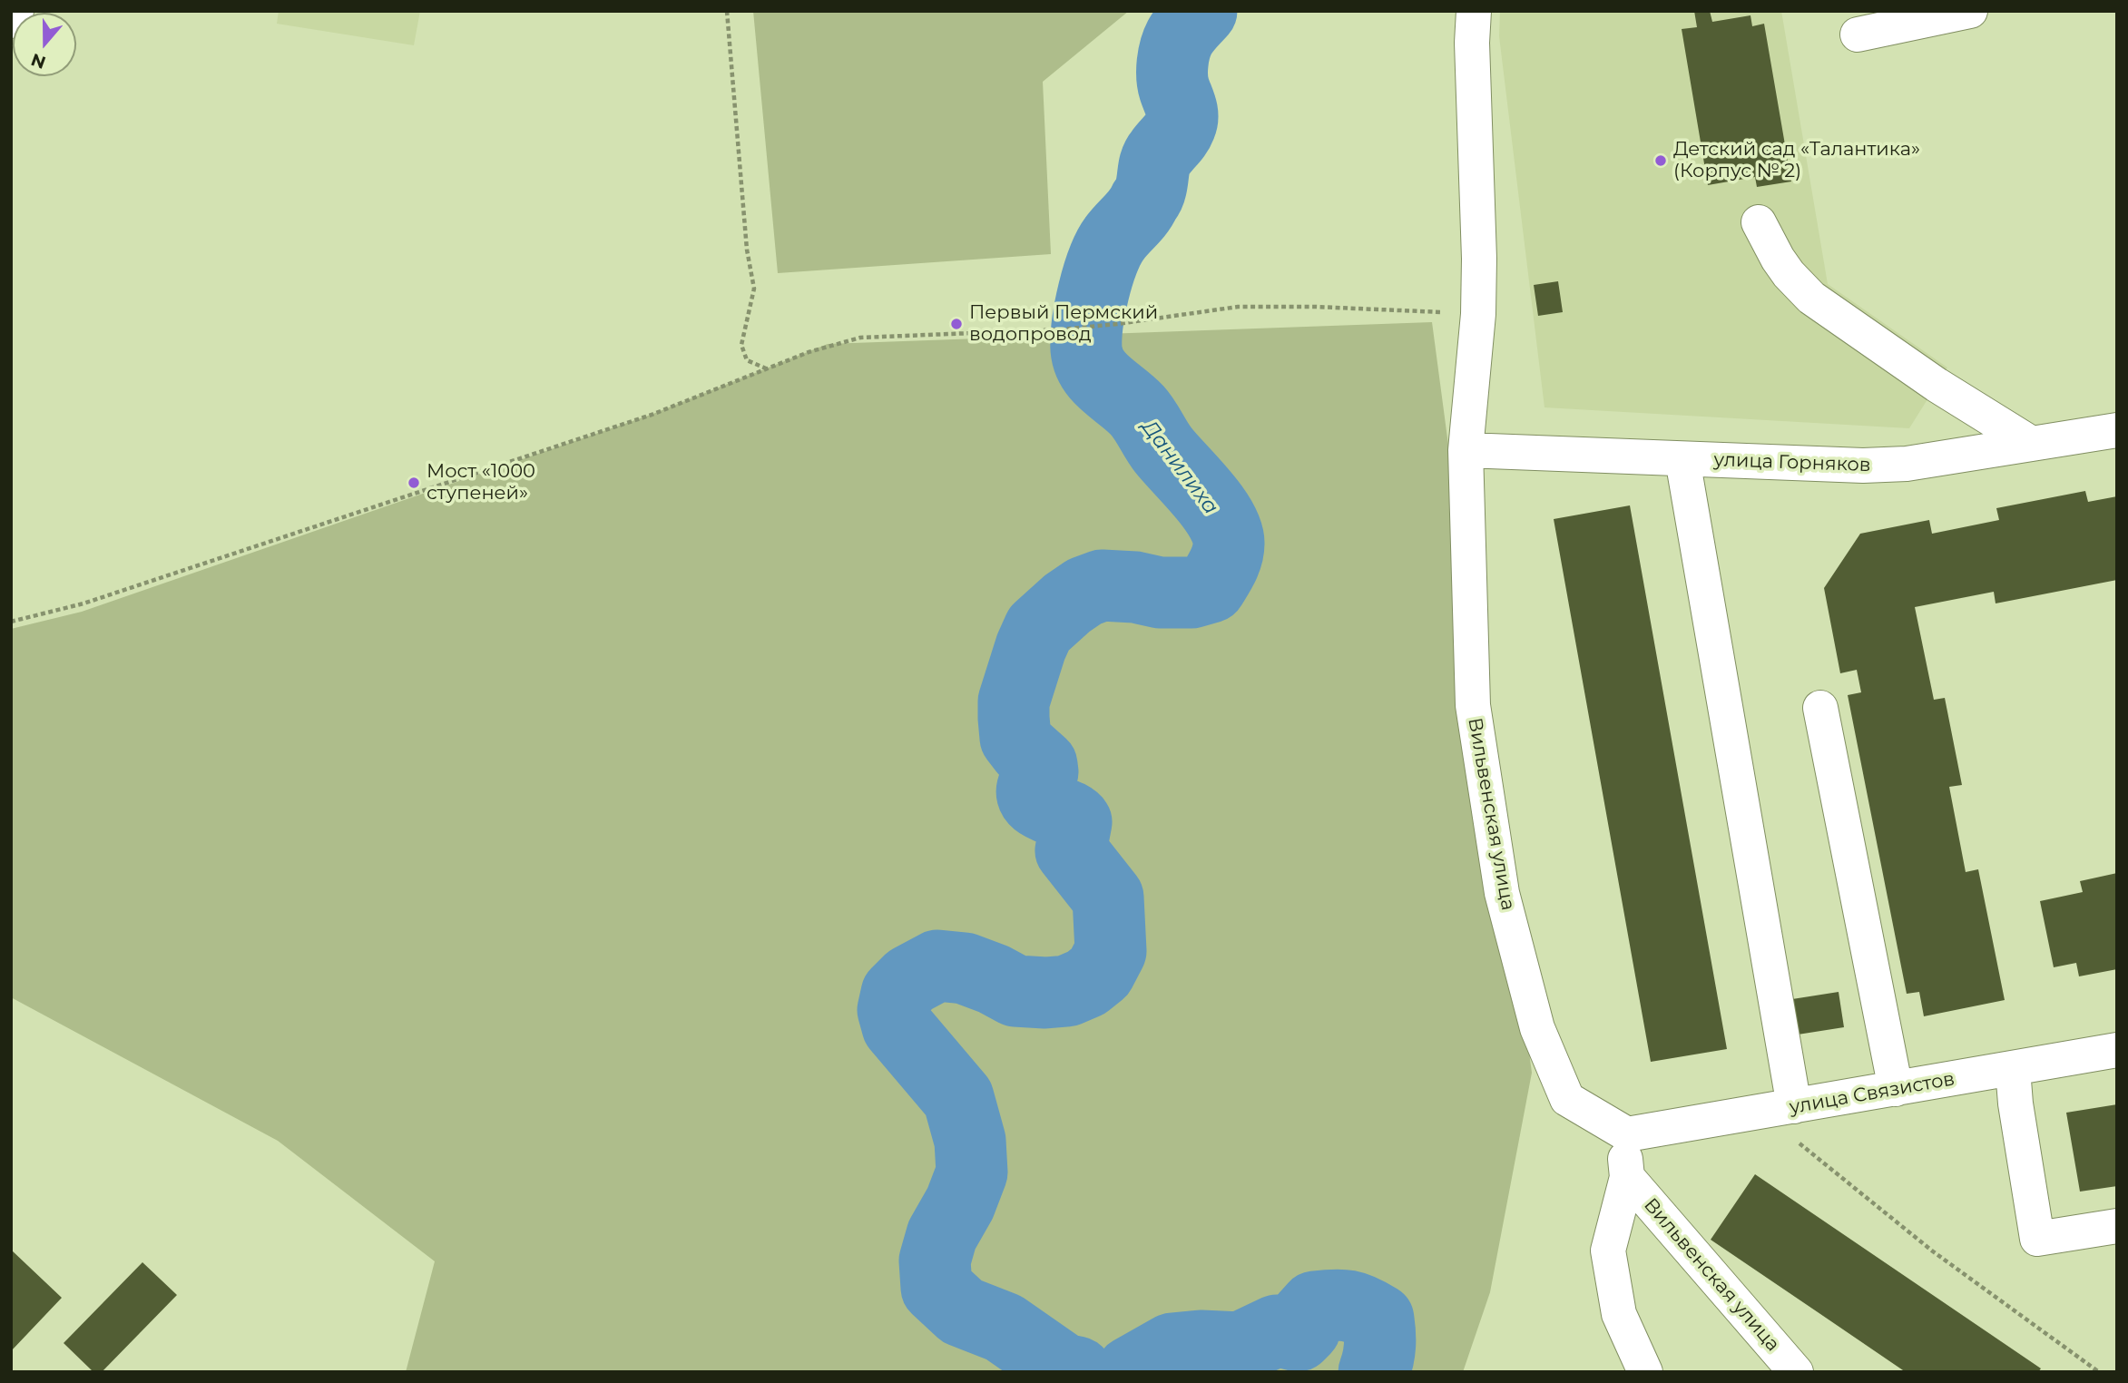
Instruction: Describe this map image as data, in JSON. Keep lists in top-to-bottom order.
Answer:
{
  "streets": {
    "street": ["улица Горняков", "Вильвенская улица", "улица Связистов"]
  },
  "crossings": [
    ["улица Горняков", "Вильвенская улица"],
    ["Вильвенская улица", "улица Связистов"]
  ],
  "water": ["Данилиха"],
  "places": ["Детский сад «Талантика» (Корпус № 2)", "Первый Пермский водопровод", "Мост «1000 ступеней»"],
  "north": "bottom"
}
